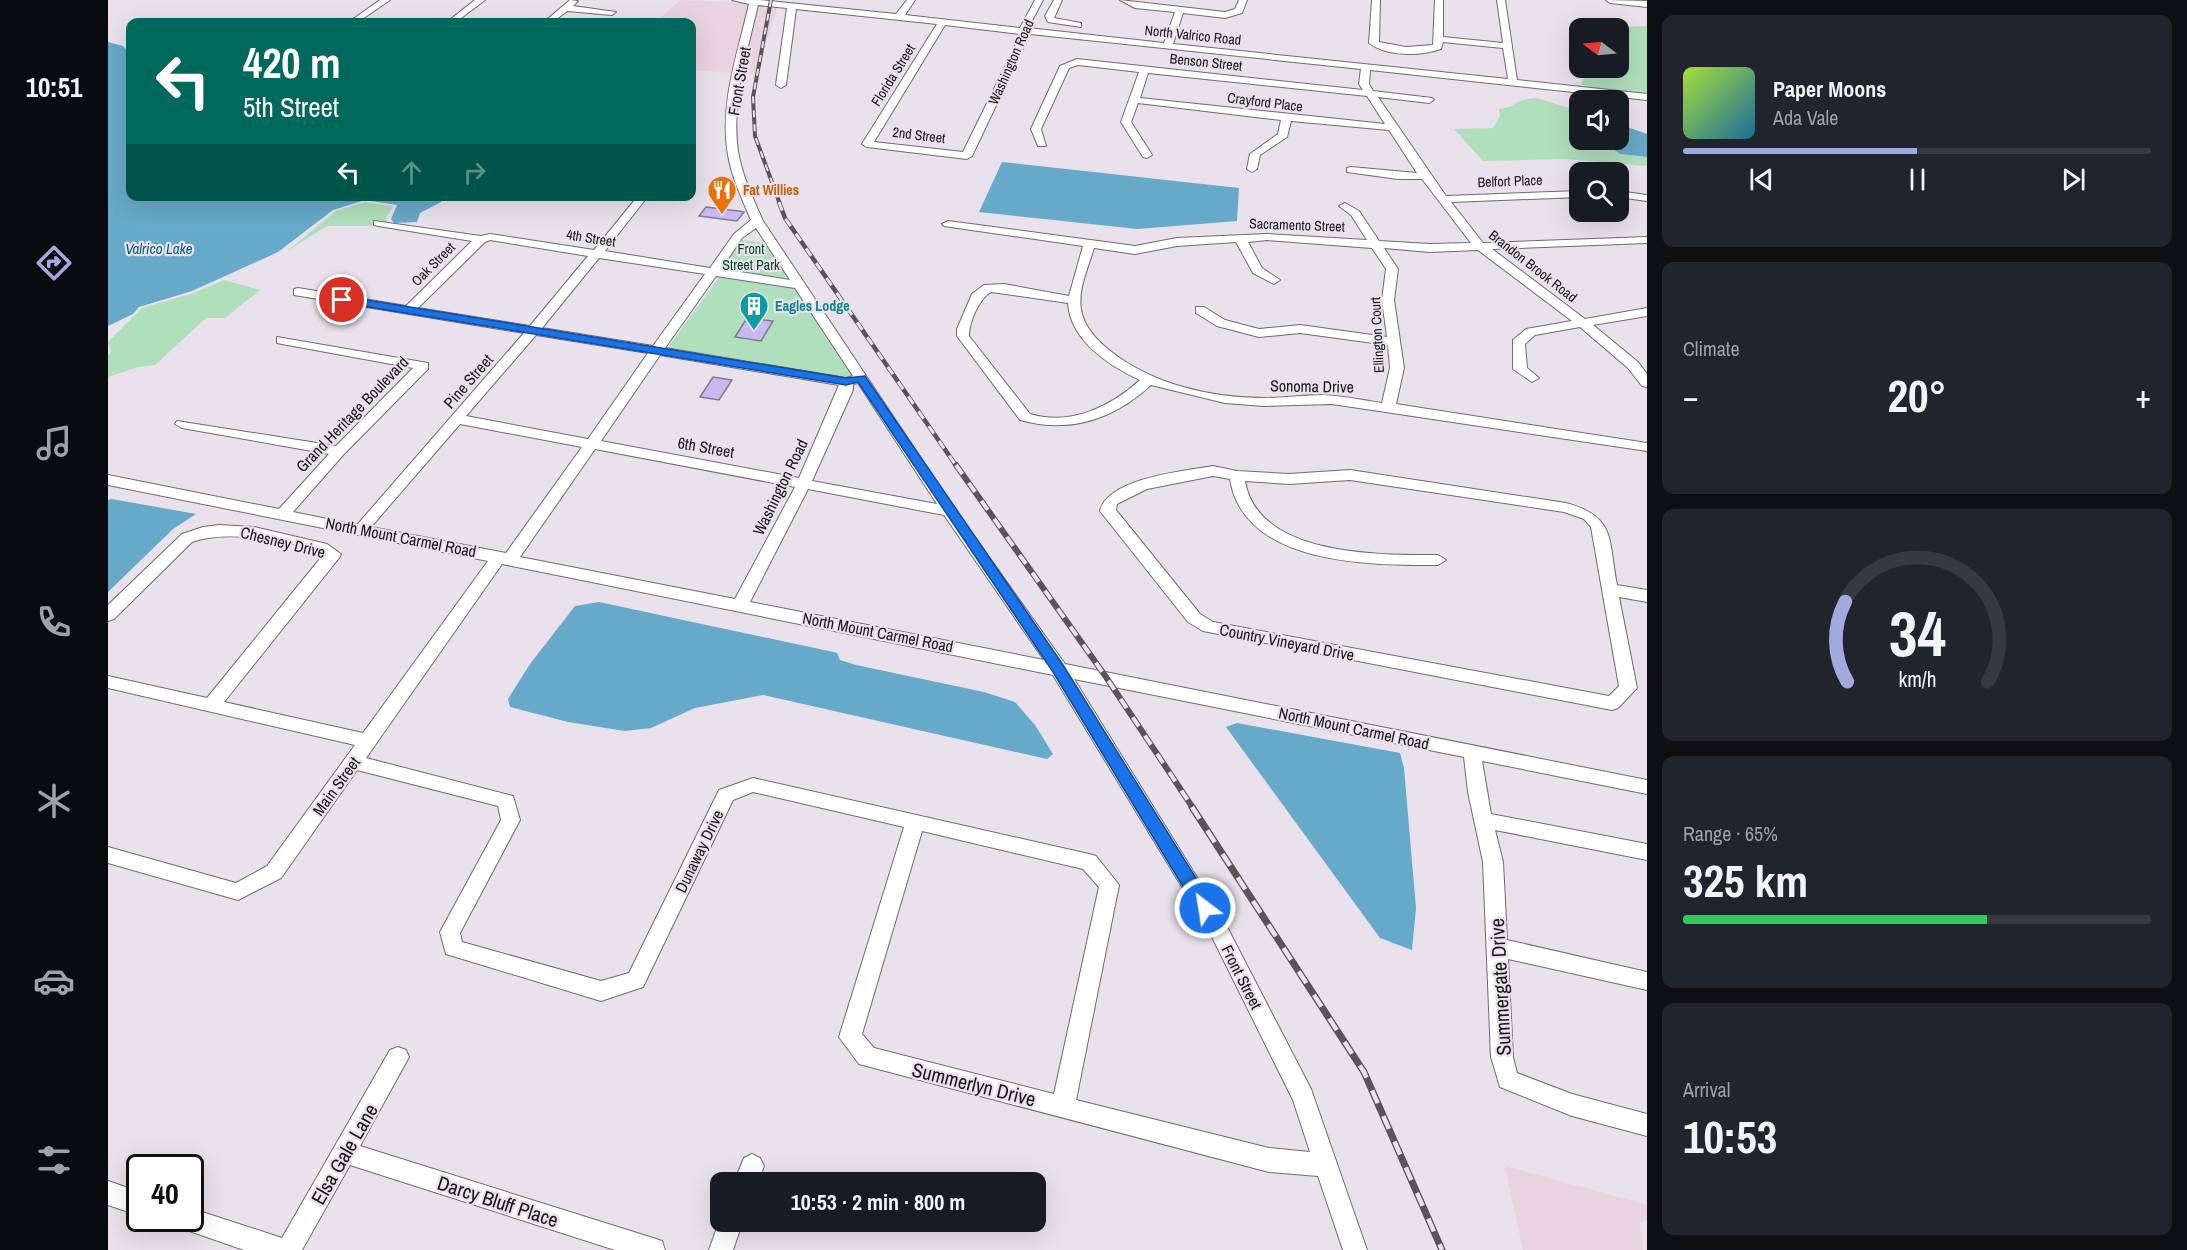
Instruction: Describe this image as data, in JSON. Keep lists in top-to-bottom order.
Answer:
{
  "streets": {
    "street": [
      "North Valrico Road",
      "Washington Road",
      "Benson Street",
      "Florida Street",
      "Front Street",
      "Crayford Place",
      "2nd Street",
      "Belfort Place",
      "Sacramento Street",
      "4th Street",
      "Oak Street",
      "Brandon Brook Road",
      "Ellington Court",
      "Pine Street",
      "Sonoma Drive",
      "Grand Heritage Boulevard",
      "6th Street",
      "North Mount Carmel Road",
      "Chesney Drive",
      "Country Vineyard Drive",
      "Main Street",
      "Dunaway Drive",
      "Summergate Drive",
      "Summerlyn Drive",
      "Elsa Gale Lane",
      "Darcy Bluff Place"
    ]
  },
  "crossings": [
    ["North Valrico Road", "Washington Road"],
    ["North Valrico Road", "Florida Street"],
    ["North Valrico Road", "Front Street"],
    ["North Valrico Road", "Brandon Brook Road"],
    ["Washington Road", "Front Street"],
    ["Washington Road", "2nd Street"],
    ["Washington Road", "6th Street"],
    ["Washington Road", "North Mount Carmel Road"],
    ["Benson Street", "Brandon Brook Road"],
    ["Florida Street", "2nd Street"],
    ["Front Street", "4th Street"],
    ["Front Street", "6th Street"],
    ["Front Street", "North Mount Carmel Road"],
    ["Front Street", "Main Street"],
    ["Front Street", "Summerlyn Drive"],
    ["Crayford Place", "Brandon Brook Road"],
    ["Belfort Place", "Brandon Brook Road"],
    ["Sacramento Street", "Brandon Brook Road"],
    ["Sacramento Street", "Ellington Court"],
    ["4th Street", "Oak Street"],
    ["4th Street", "Pine Street"],
    ["4th Street", "Main Street"],
    ["Ellington Court", "Sonoma Drive"],
    ["Pine Street", "6th Street"],
    ["Pine Street", "North Mount Carmel Road"],
    ["Grand Heritage Boulevard", "North Mount Carmel Road"],
    ["6th Street", "Main Street"],
    ["North Mount Carmel Road", "Main Street"],
    ["North Mount Carmel Road", "Summergate Drive"],
    ["Main Street", "Dunaway Drive"],
    ["Dunaway Drive", "Summerlyn Drive"],
    ["Elsa Gale Lane", "Darcy Bluff Place"]
  ],
  "water": ["Valrico Lake"],
  "parks": ["Front Street Park"],
  "places": {
    "restaurant": ["Fat Willies"],
    "building": ["Eagles Lodge"]
  },
  "north": "left",
  "page": {
    "tabs": "10:51",
    "turn": ["420 m", "5th Street"],
    "song": ["Paper Moons", "Ada Vale"],
    "tile": [
      "Climate",
      ["Range · 65%", "325 km"],
      ["Arrival", "10:53"]
    ],
    "heat": ["−", "20°", "+"],
    "limit": "40",
    "trip": "10:53 · 2 min · 800 m",
    "gauge": ["34", "km/h"]
  }
}
